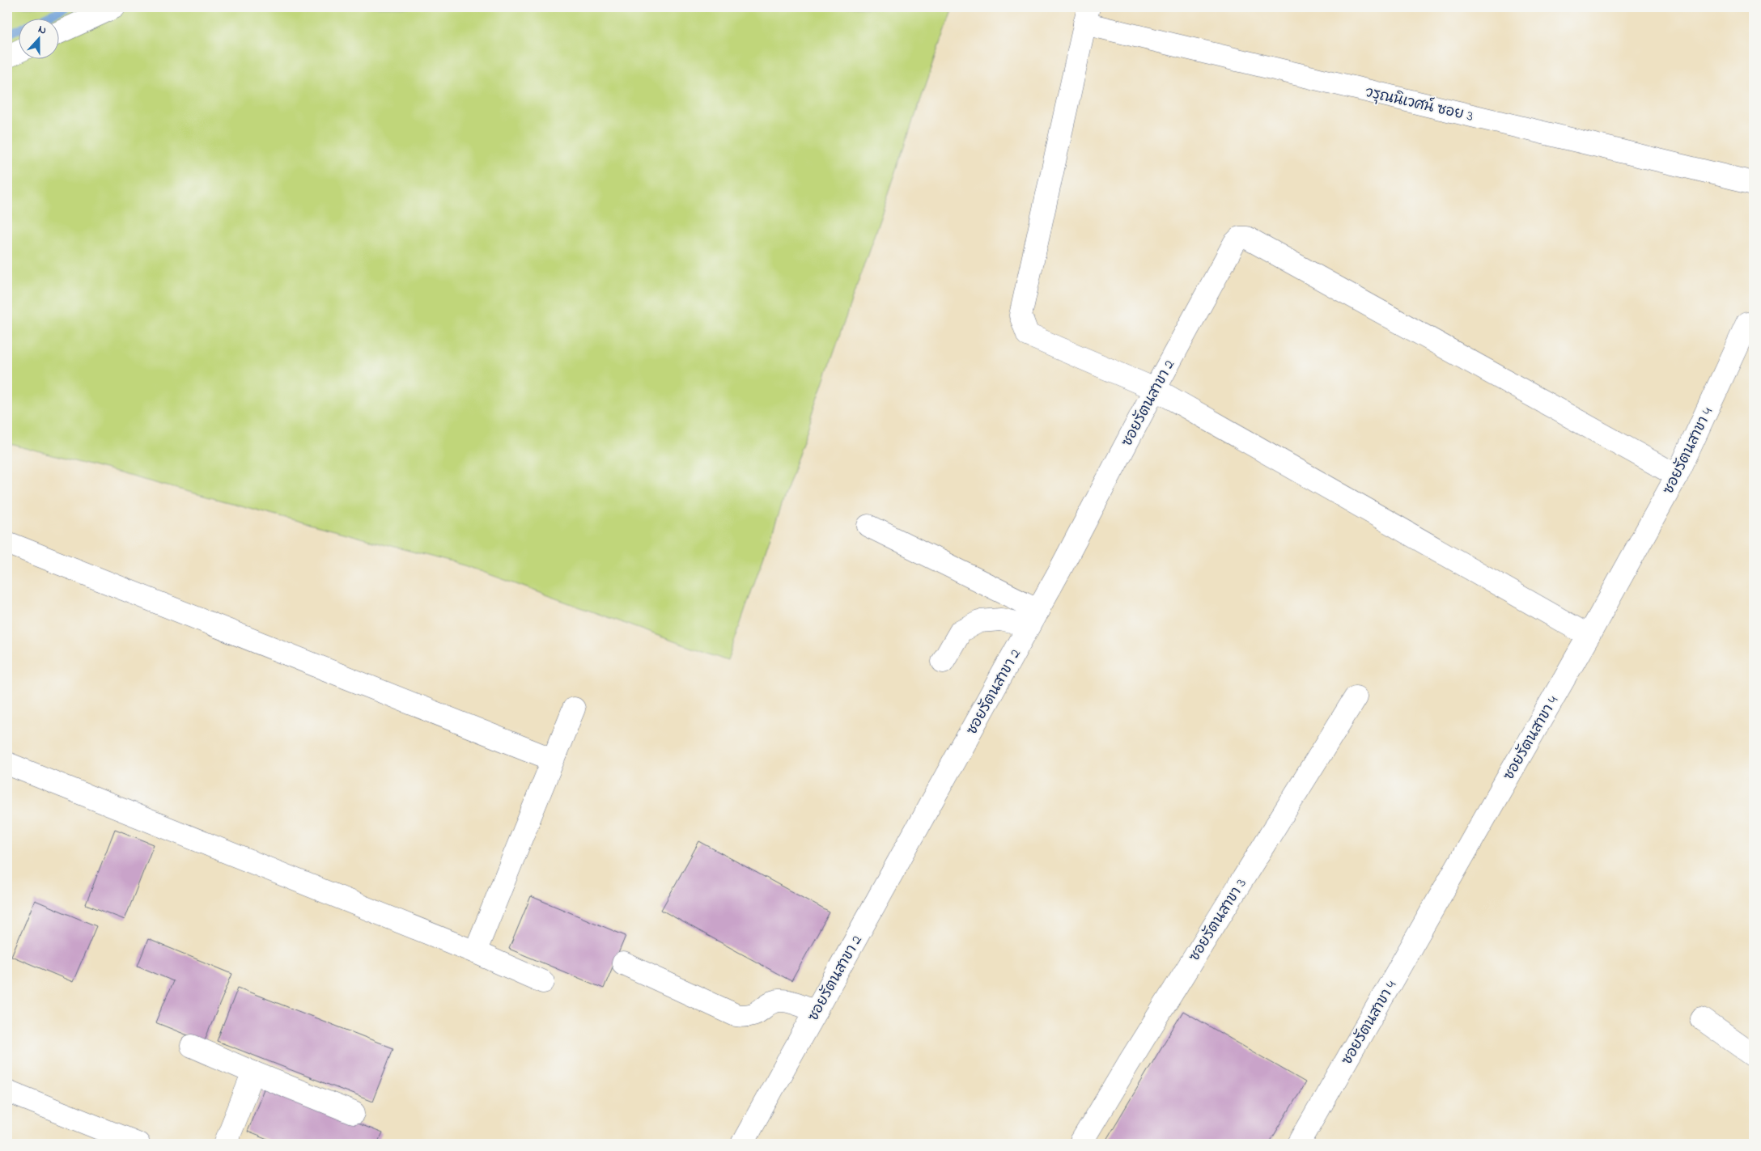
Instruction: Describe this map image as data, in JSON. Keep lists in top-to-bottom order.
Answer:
{
  "streets": {
    "street": [
      "วรุณนิเวศน์ ซอย 3",
      "ซอยรัตนสาขา 2",
      "ซอยรัตนสาขา 4",
      "ซอยรัตนสาขา 3"
    ]
  },
  "crossings": [
    ["ซอยรัตนสาขา 2", "ซอยรัตนสาขา 4"]
  ],
  "north": "top"
}
